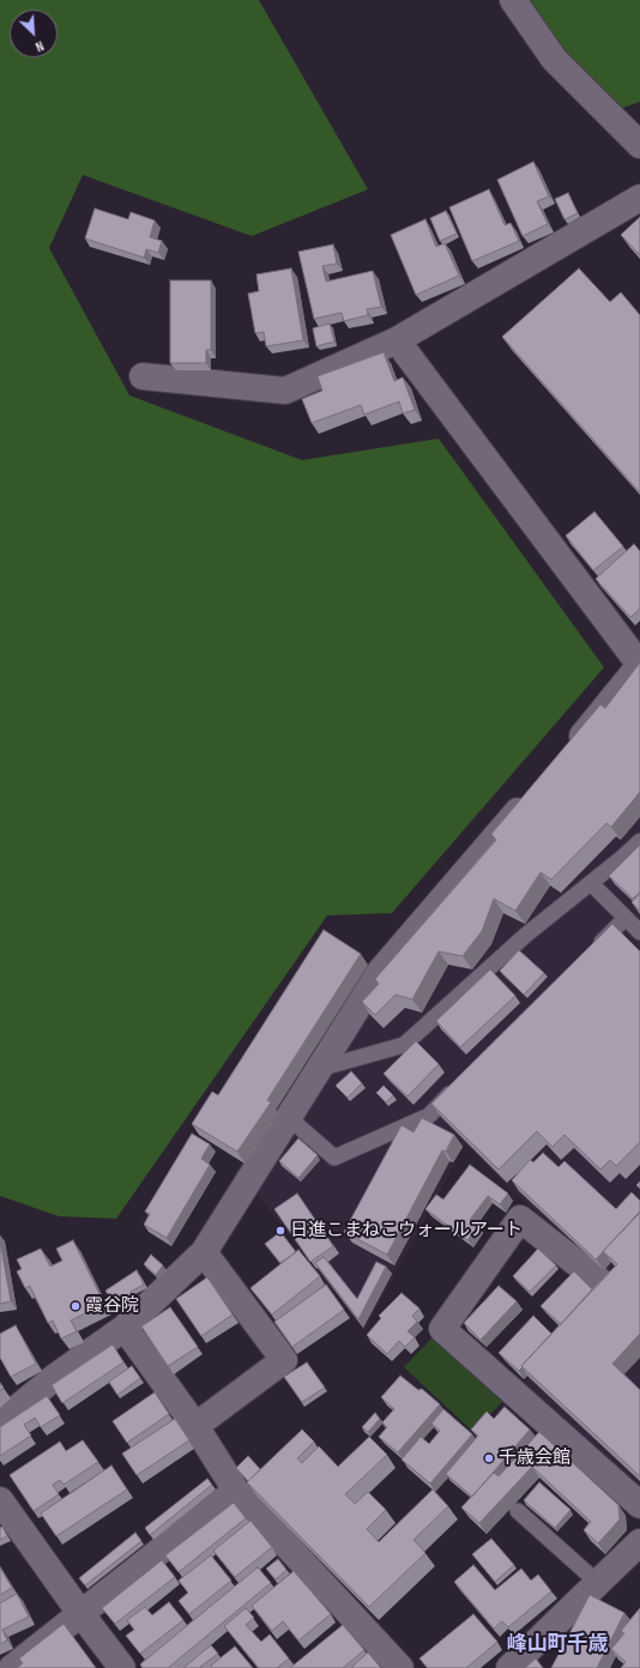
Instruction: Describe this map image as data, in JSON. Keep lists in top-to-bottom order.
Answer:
{
  "districts": ["峰山町千歳"],
  "places": ["日進こまねこウォールアート", "霞谷院", "千歳会館"],
  "north": "bottom right"
}
